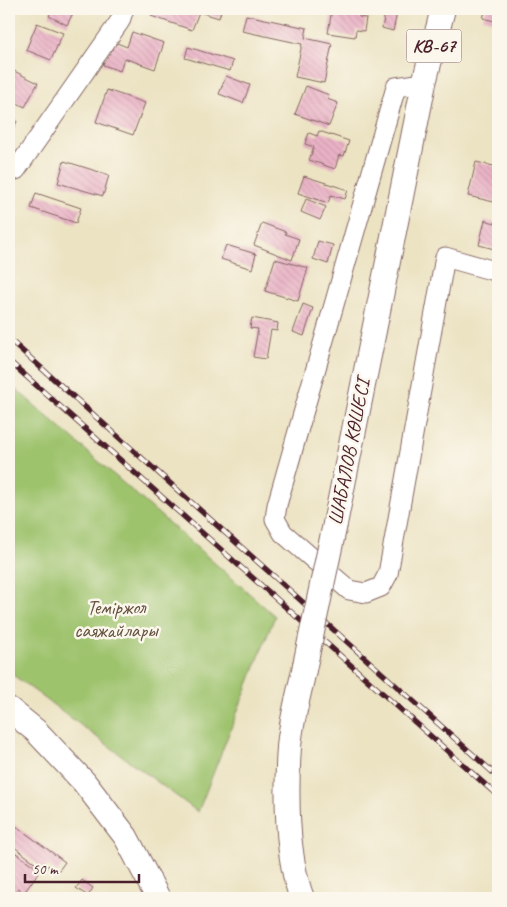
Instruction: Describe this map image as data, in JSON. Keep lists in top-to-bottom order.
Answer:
{
  "streets": {
    "main road": ["KB-67", "ШАБАЛОВ КӨШЕСІ"]
  },
  "parks": ["Теміржол саяжайлары"],
  "scale_bar": "50 m"
}
